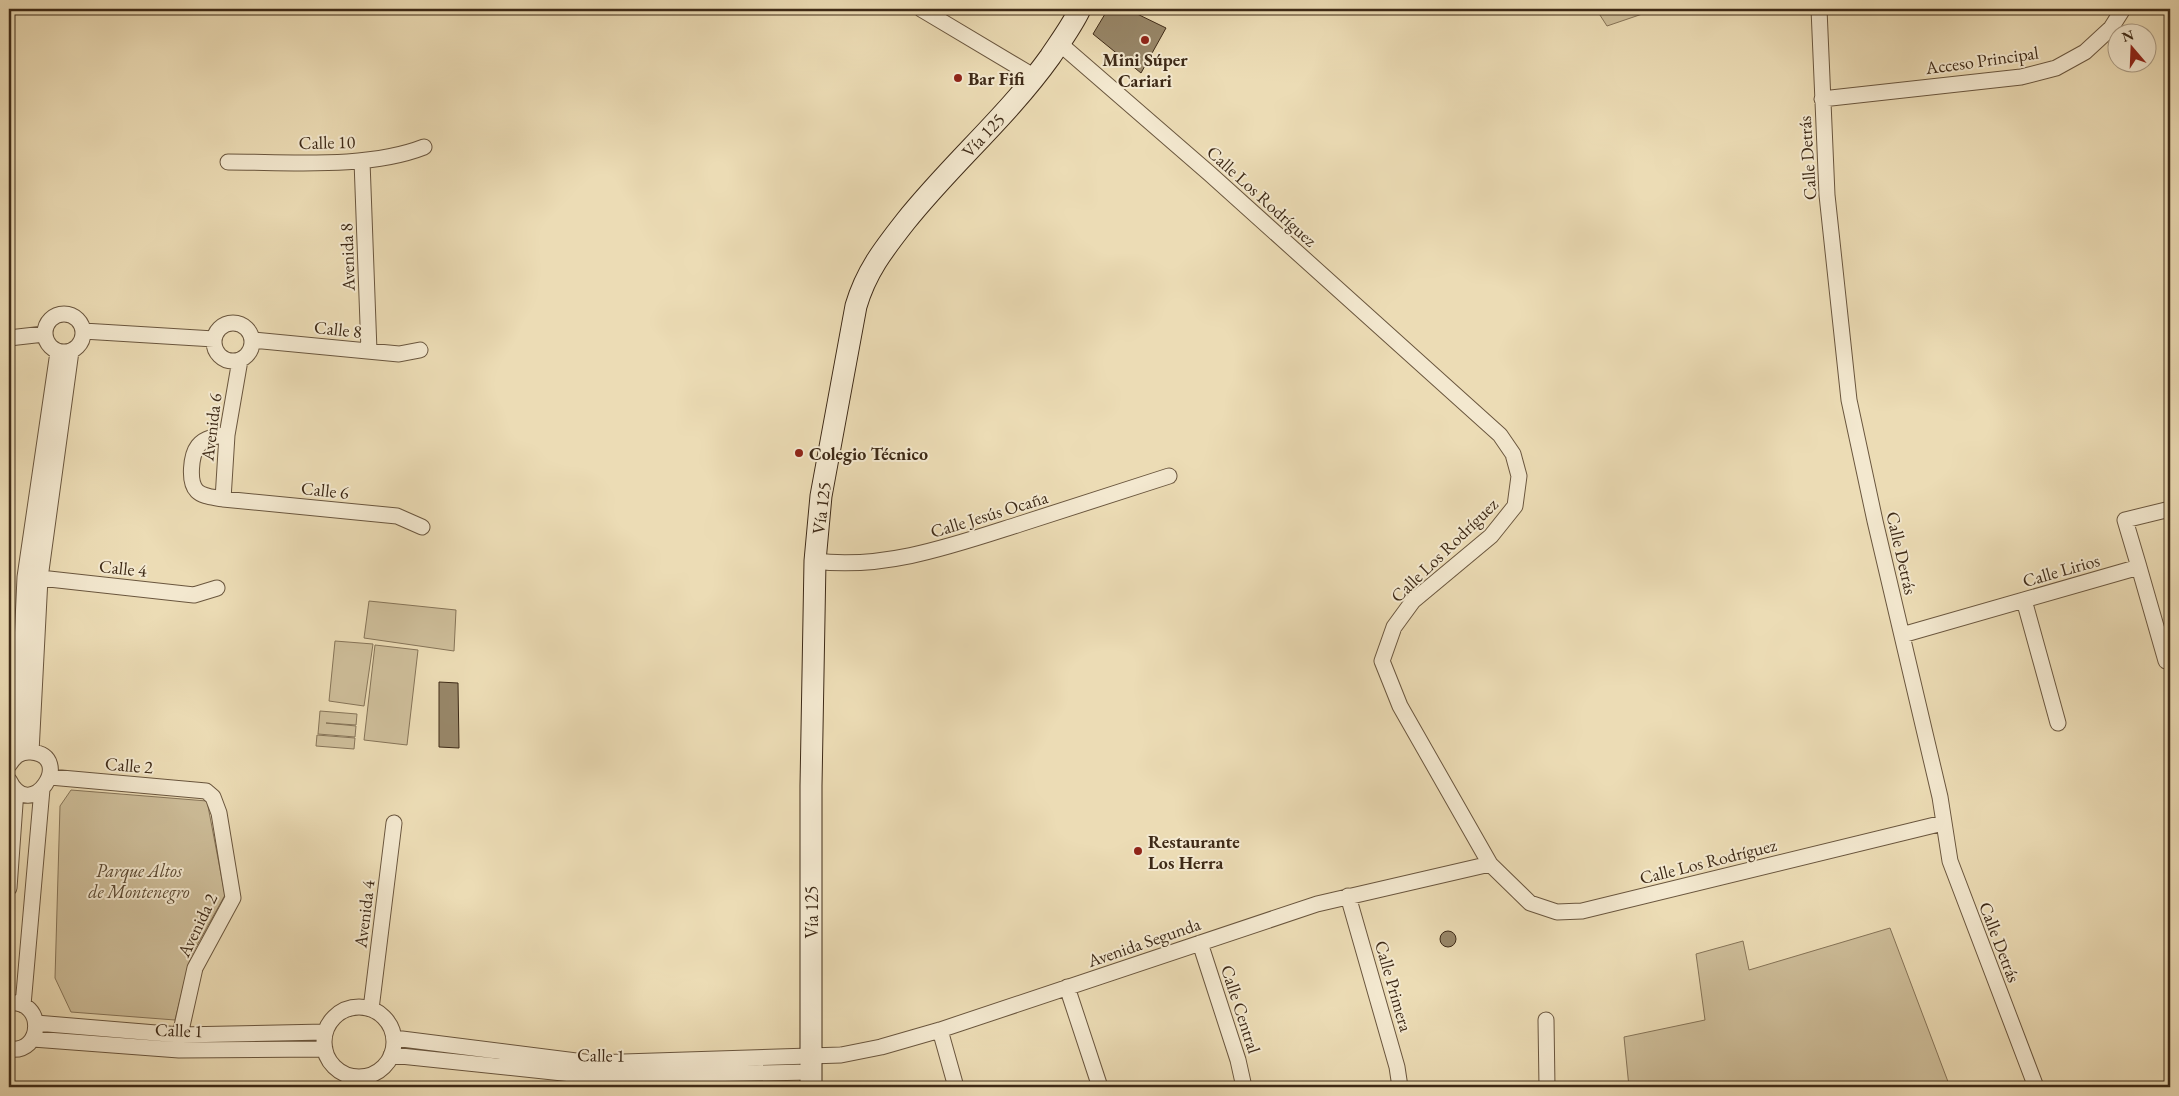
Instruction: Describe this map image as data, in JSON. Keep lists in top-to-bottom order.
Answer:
{
  "streets": {
    "main road": ["Vía 125"],
    "street": [
      "Acceso Principal",
      "Calle 10",
      "Calle Detrás",
      "Calle Los Rodríguez",
      "Avenida 8",
      "Calle 8",
      "Avenida 6",
      "Calle 6",
      "Calle Jesús Ocaña",
      "Calle 4",
      "Calle Lirios",
      "Calle 2",
      "Avenida 4",
      "Avenida 2",
      "Avenida Segunda",
      "Calle Primera",
      "Calle Central",
      "Calle 1"
    ]
  },
  "crossings": [
    ["Acceso Principal", "Calle Detrás"],
    ["Vía 125", "Calle Los Rodríguez"],
    ["Vía 125", "Calle Jesús Ocaña"],
    ["Vía 125", "Avenida Segunda"],
    ["Vía 125", "Calle 1"],
    ["Calle 10", "Avenida 8"],
    ["Calle Detrás", "Calle Los Rodríguez"],
    ["Calle Detrás", "Calle Lirios"],
    ["Calle Los Rodríguez", "Avenida Segunda"],
    ["Avenida 8", "Calle 8"],
    ["Calle 8", "Avenida 6"],
    ["Avenida 6", "Calle 6"],
    ["Calle 2", "Avenida 2"],
    ["Avenida 4", "Calle 1"],
    ["Avenida 2", "Calle 1"],
    ["Avenida Segunda", "Calle Primera"],
    ["Avenida Segunda", "Calle Central"],
    ["Avenida Segunda", "Calle 1"]
  ],
  "parks": ["Parque Altos de Montenegro"],
  "places": [
    "Mini Súper Cariari",
    "Bar Fifi",
    "Colegio Técnico",
    "Restaurante Los Herra"
  ],
  "north": "top"
}
